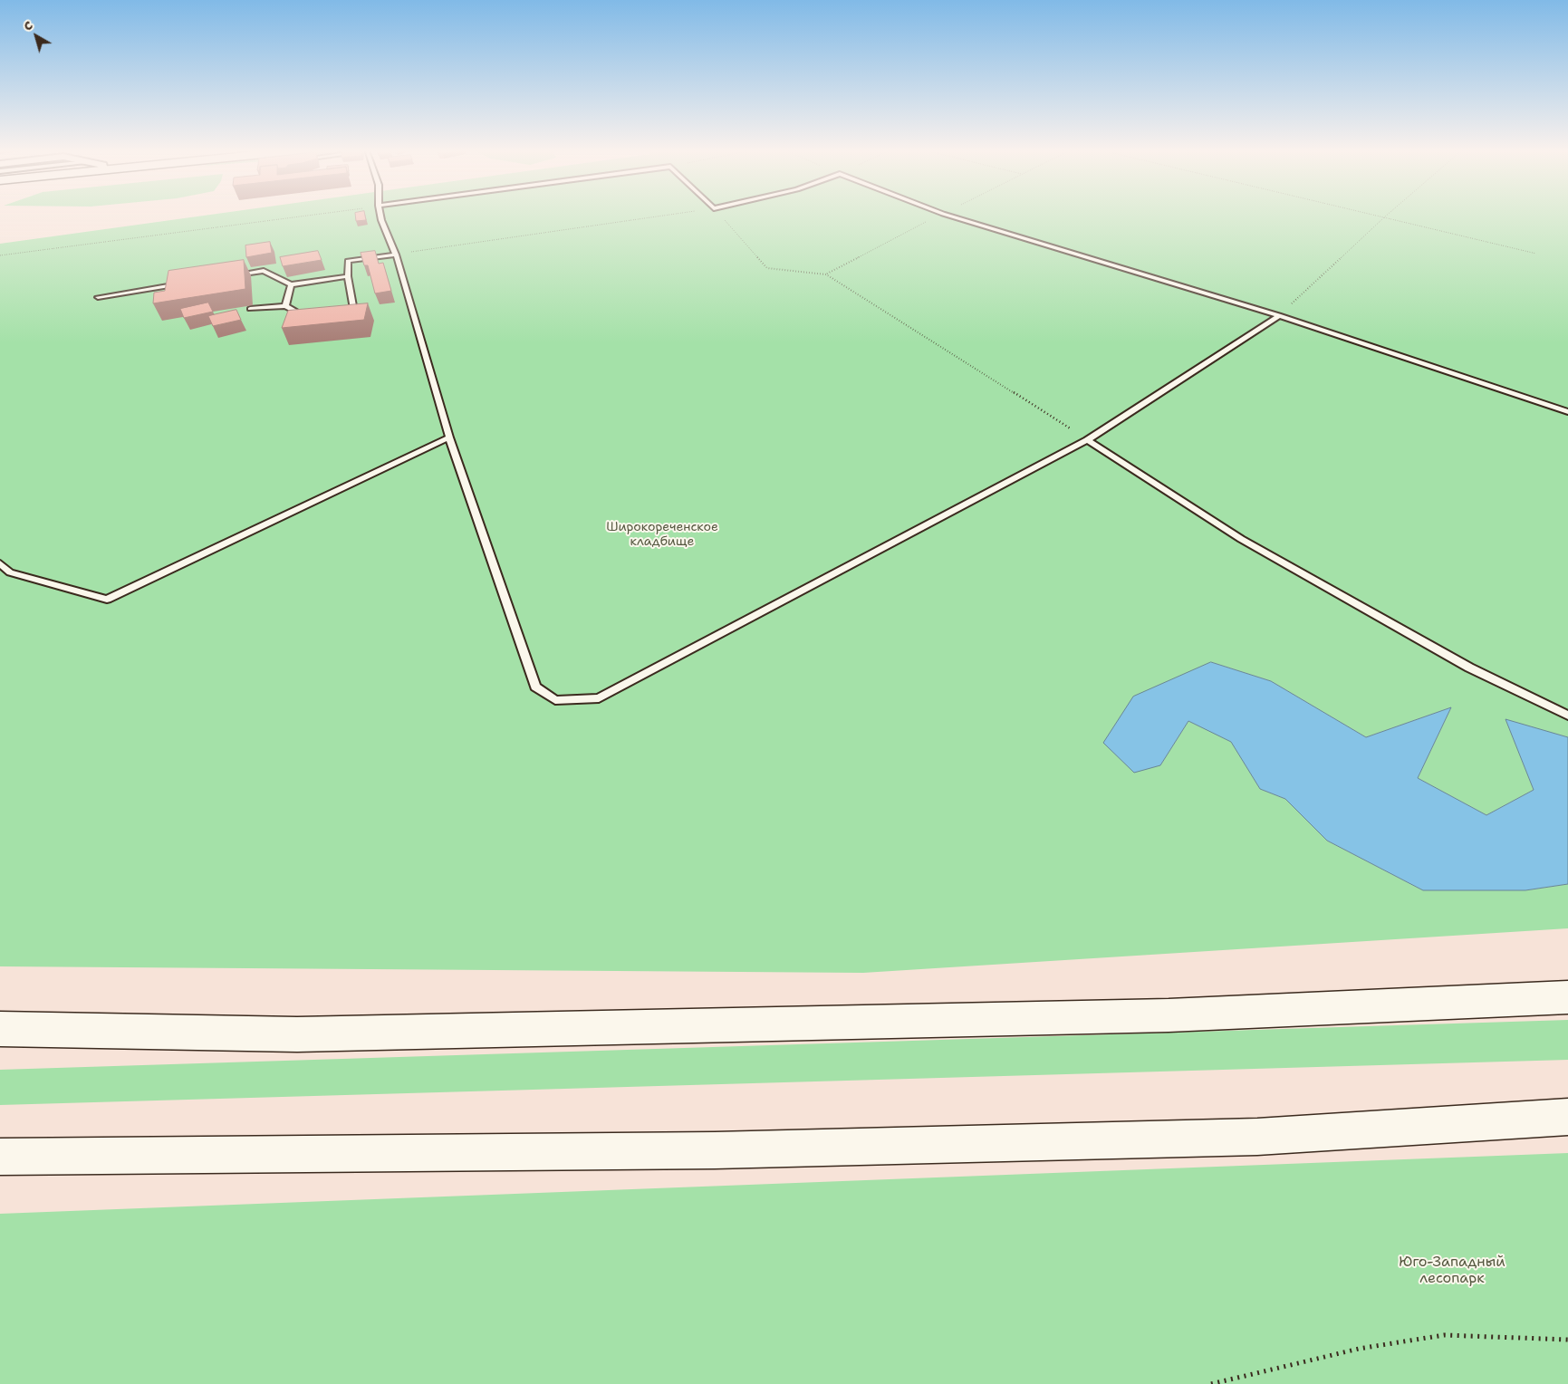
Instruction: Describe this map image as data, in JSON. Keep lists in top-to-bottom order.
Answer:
{
  "parks": ["Широкореченское кладбище", "Юго-Западный лесопарк"],
  "north": "top left"
}
